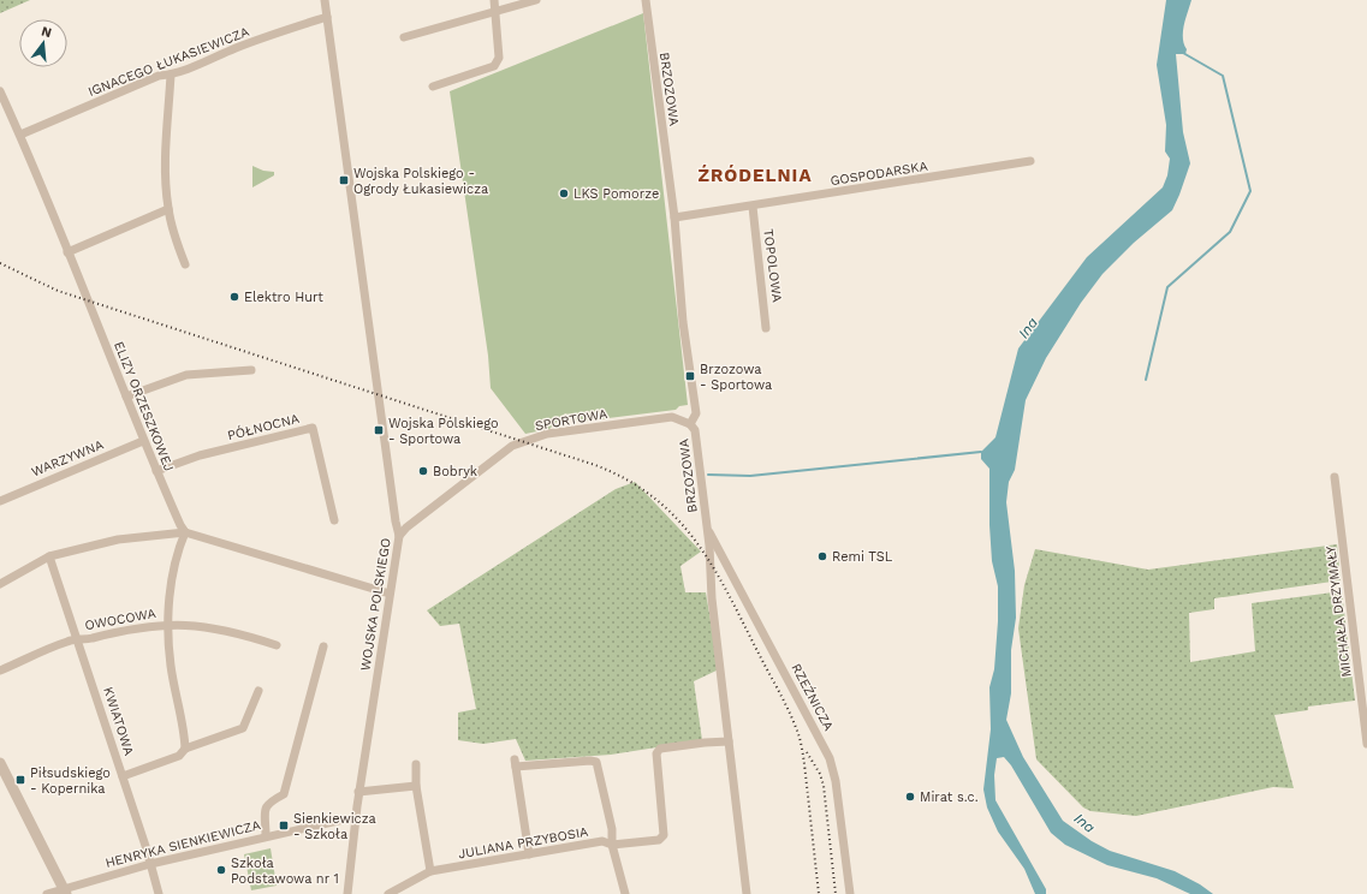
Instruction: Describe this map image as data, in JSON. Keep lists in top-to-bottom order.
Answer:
{
  "streets": {
    "street": [
      "IGNACEGO ŁUKASIEWICZA",
      "BRZOZOWA",
      "GOSPODARSKA",
      "TOPOLOWA",
      "ELIZY ORZESZKOWEJ",
      "SPORTOWA",
      "PÓŁNOCNA",
      "WARZYWNA",
      "WOJSKA POLSKIEGO",
      "MICHAŁA DRZYMAŁY",
      "OWOCOWA",
      "RZEŹNICZA",
      "KWIATOWA",
      "JULIANA PRZYBOSIA",
      "HENRYKA SIENKIEWICZA"
    ]
  },
  "crossings": [
    ["IGNACEGO ŁUKASIEWICZA", "ELIZY ORZESZKOWEJ"],
    ["IGNACEGO ŁUKASIEWICZA", "WOJSKA POLSKIEGO"],
    ["BRZOZOWA", "GOSPODARSKA"],
    ["BRZOZOWA", "SPORTOWA"],
    ["BRZOZOWA", "RZEŹNICZA"],
    ["BRZOZOWA", "JULIANA PRZYBOSIA"],
    ["GOSPODARSKA", "TOPOLOWA"],
    ["ELIZY ORZESZKOWEJ", "PÓŁNOCNA"],
    ["ELIZY ORZESZKOWEJ", "WARZYWNA"],
    ["SPORTOWA", "WOJSKA POLSKIEGO"],
    ["WOJSKA POLSKIEGO", "HENRYKA SIENKIEWICZA"],
    ["OWOCOWA", "KWIATOWA"],
    ["KWIATOWA", "HENRYKA SIENKIEWICZA"]
  ],
  "districts": ["ŹRÓDELNIA"],
  "water": ["Ina"],
  "places": {
    "transit": [
      "Wojska Polskiego - Ogrody Łukasiewicza",
      "Brzozowa - Sportowa",
      "Wojska Polskiego - Sportowa",
      "Piłsudskiego - Kopernika",
      "Sienkiewicza - Szkoła"
    ],
    "other": [
      "LKS Pomorze",
      "Elektro Hurt",
      "Bobryk",
      "Remi TSL",
      "Mirat s.c.",
      "Szkoła Podstawowa nr 1"
    ]
  },
  "north": "top"
}
